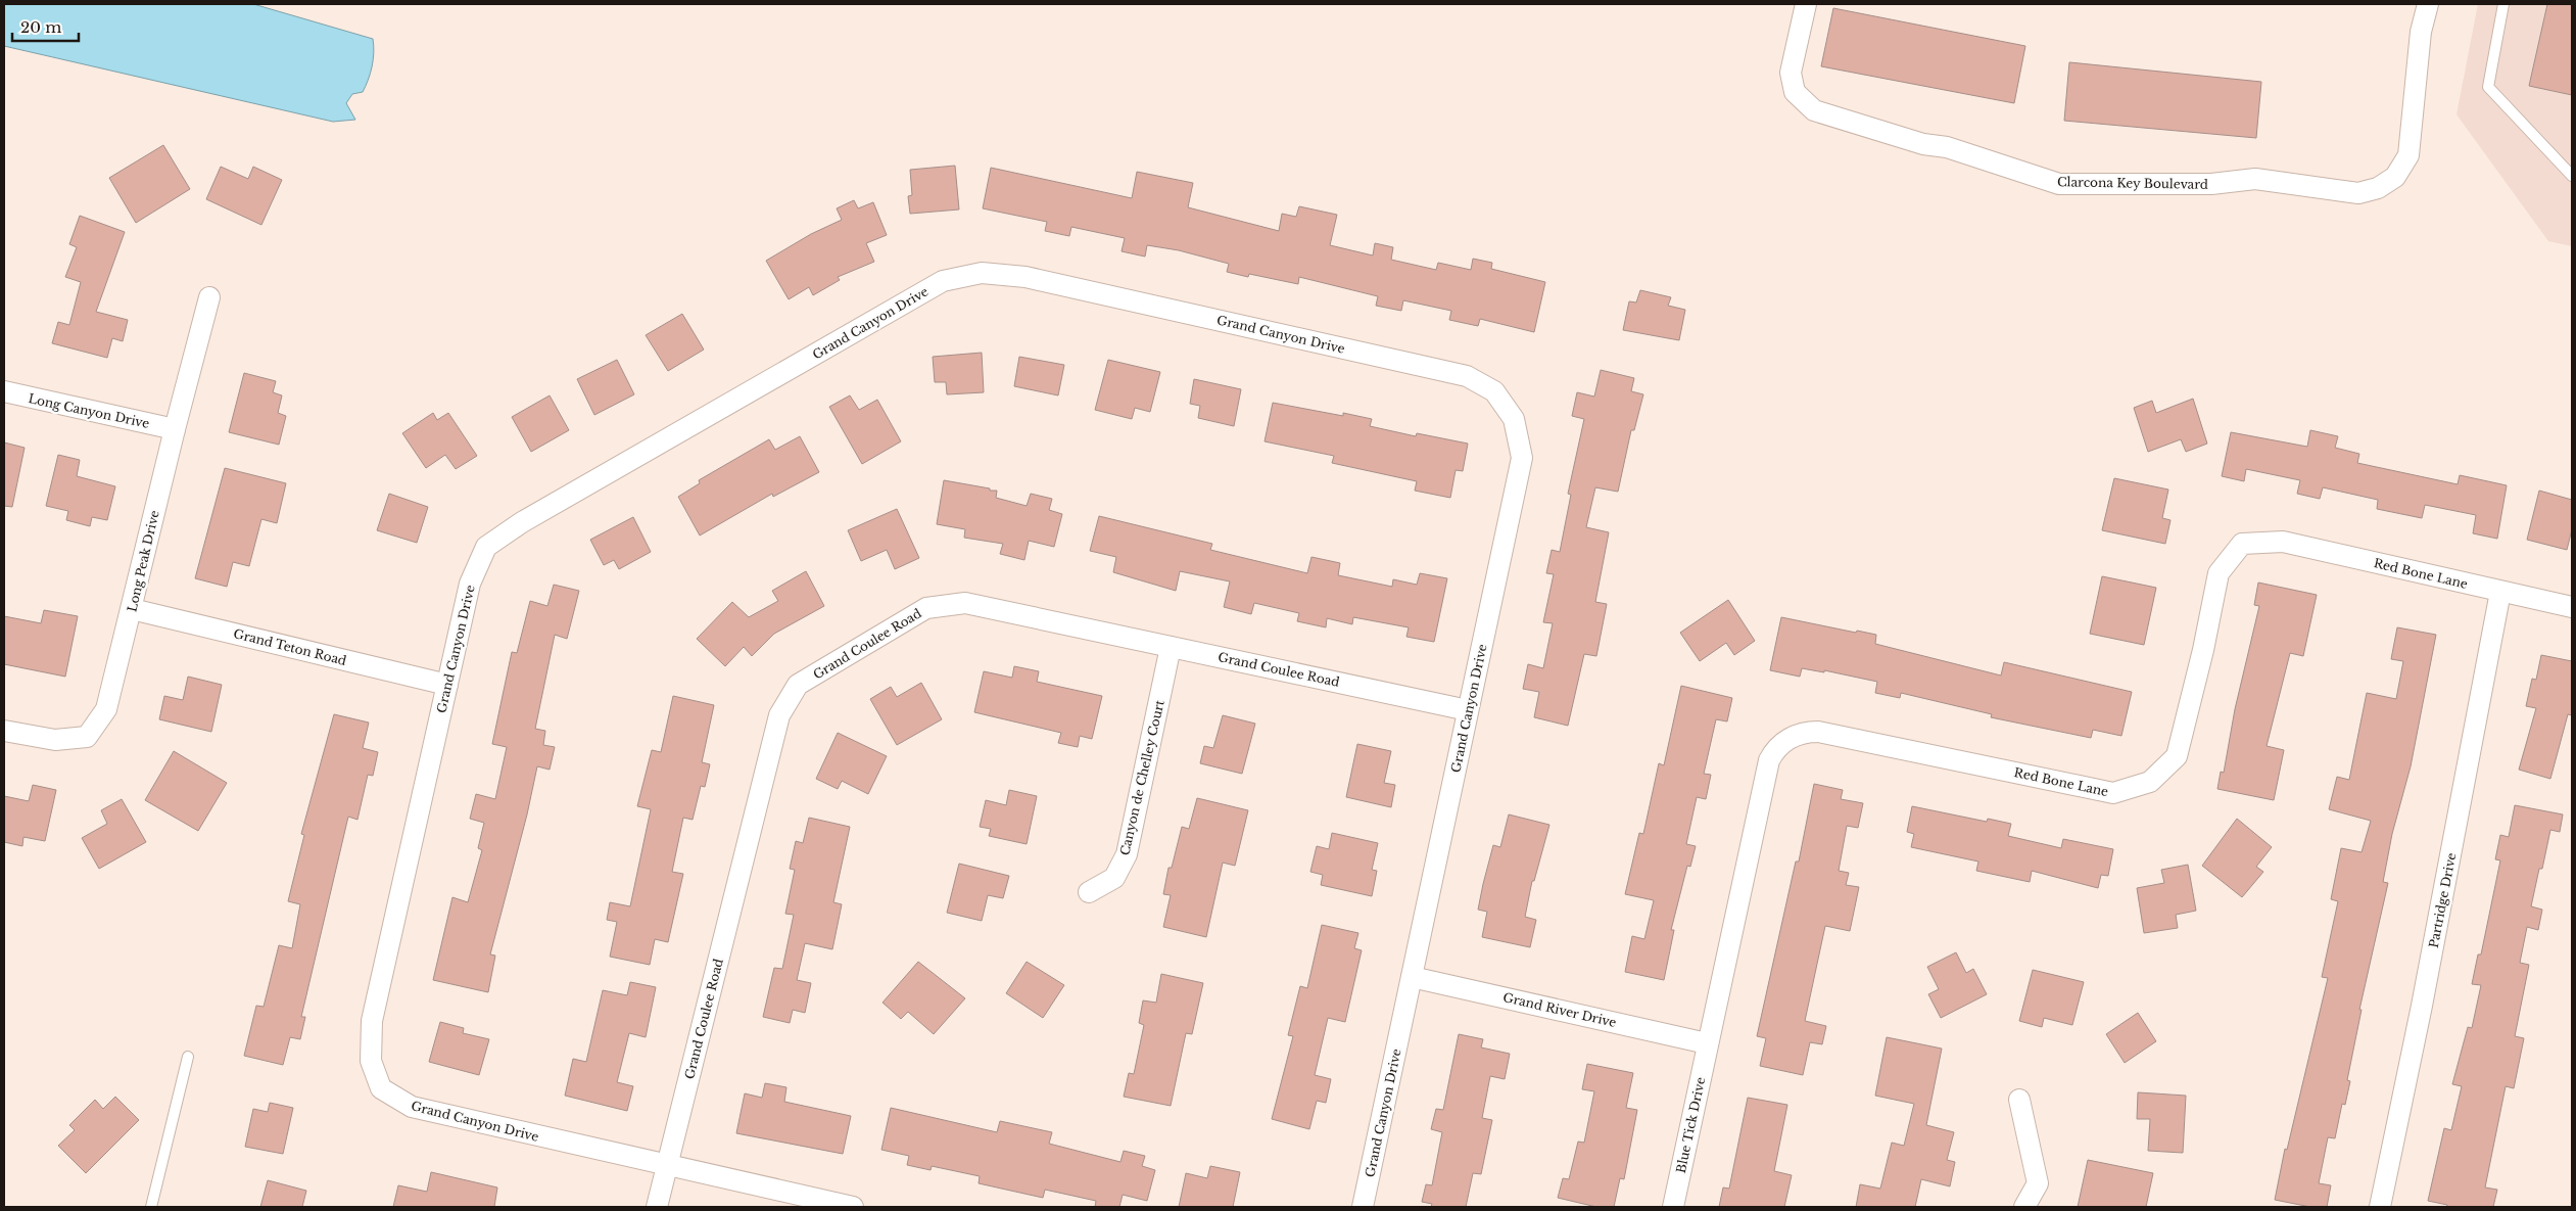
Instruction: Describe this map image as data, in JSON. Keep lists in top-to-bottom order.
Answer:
{
  "streets": {
    "street": [
      "Clarcona Key Boulevard",
      "Grand Canyon Drive",
      "Long Canyon Drive",
      "Long Peak Drive",
      "Red Bone Lane",
      "Grand Coulee Road",
      "Grand Teton Road",
      "Canyon de Chelley Court",
      "Partridge Drive",
      "Grand River Drive",
      "Blue Tick Drive"
    ]
  },
  "crossings": [
    ["Grand Canyon Drive", "Grand Coulee Road"],
    ["Grand Canyon Drive", "Grand Teton Road"],
    ["Grand Canyon Drive", "Grand River Drive"],
    ["Long Canyon Drive", "Long Peak Drive"],
    ["Long Peak Drive", "Grand Teton Road"],
    ["Red Bone Lane", "Partridge Drive"],
    ["Red Bone Lane", "Grand River Drive"],
    ["Red Bone Lane", "Blue Tick Drive"],
    ["Grand Coulee Road", "Canyon de Chelley Court"],
    ["Grand River Drive", "Blue Tick Drive"]
  ],
  "scale_bar": "20 m"
}
